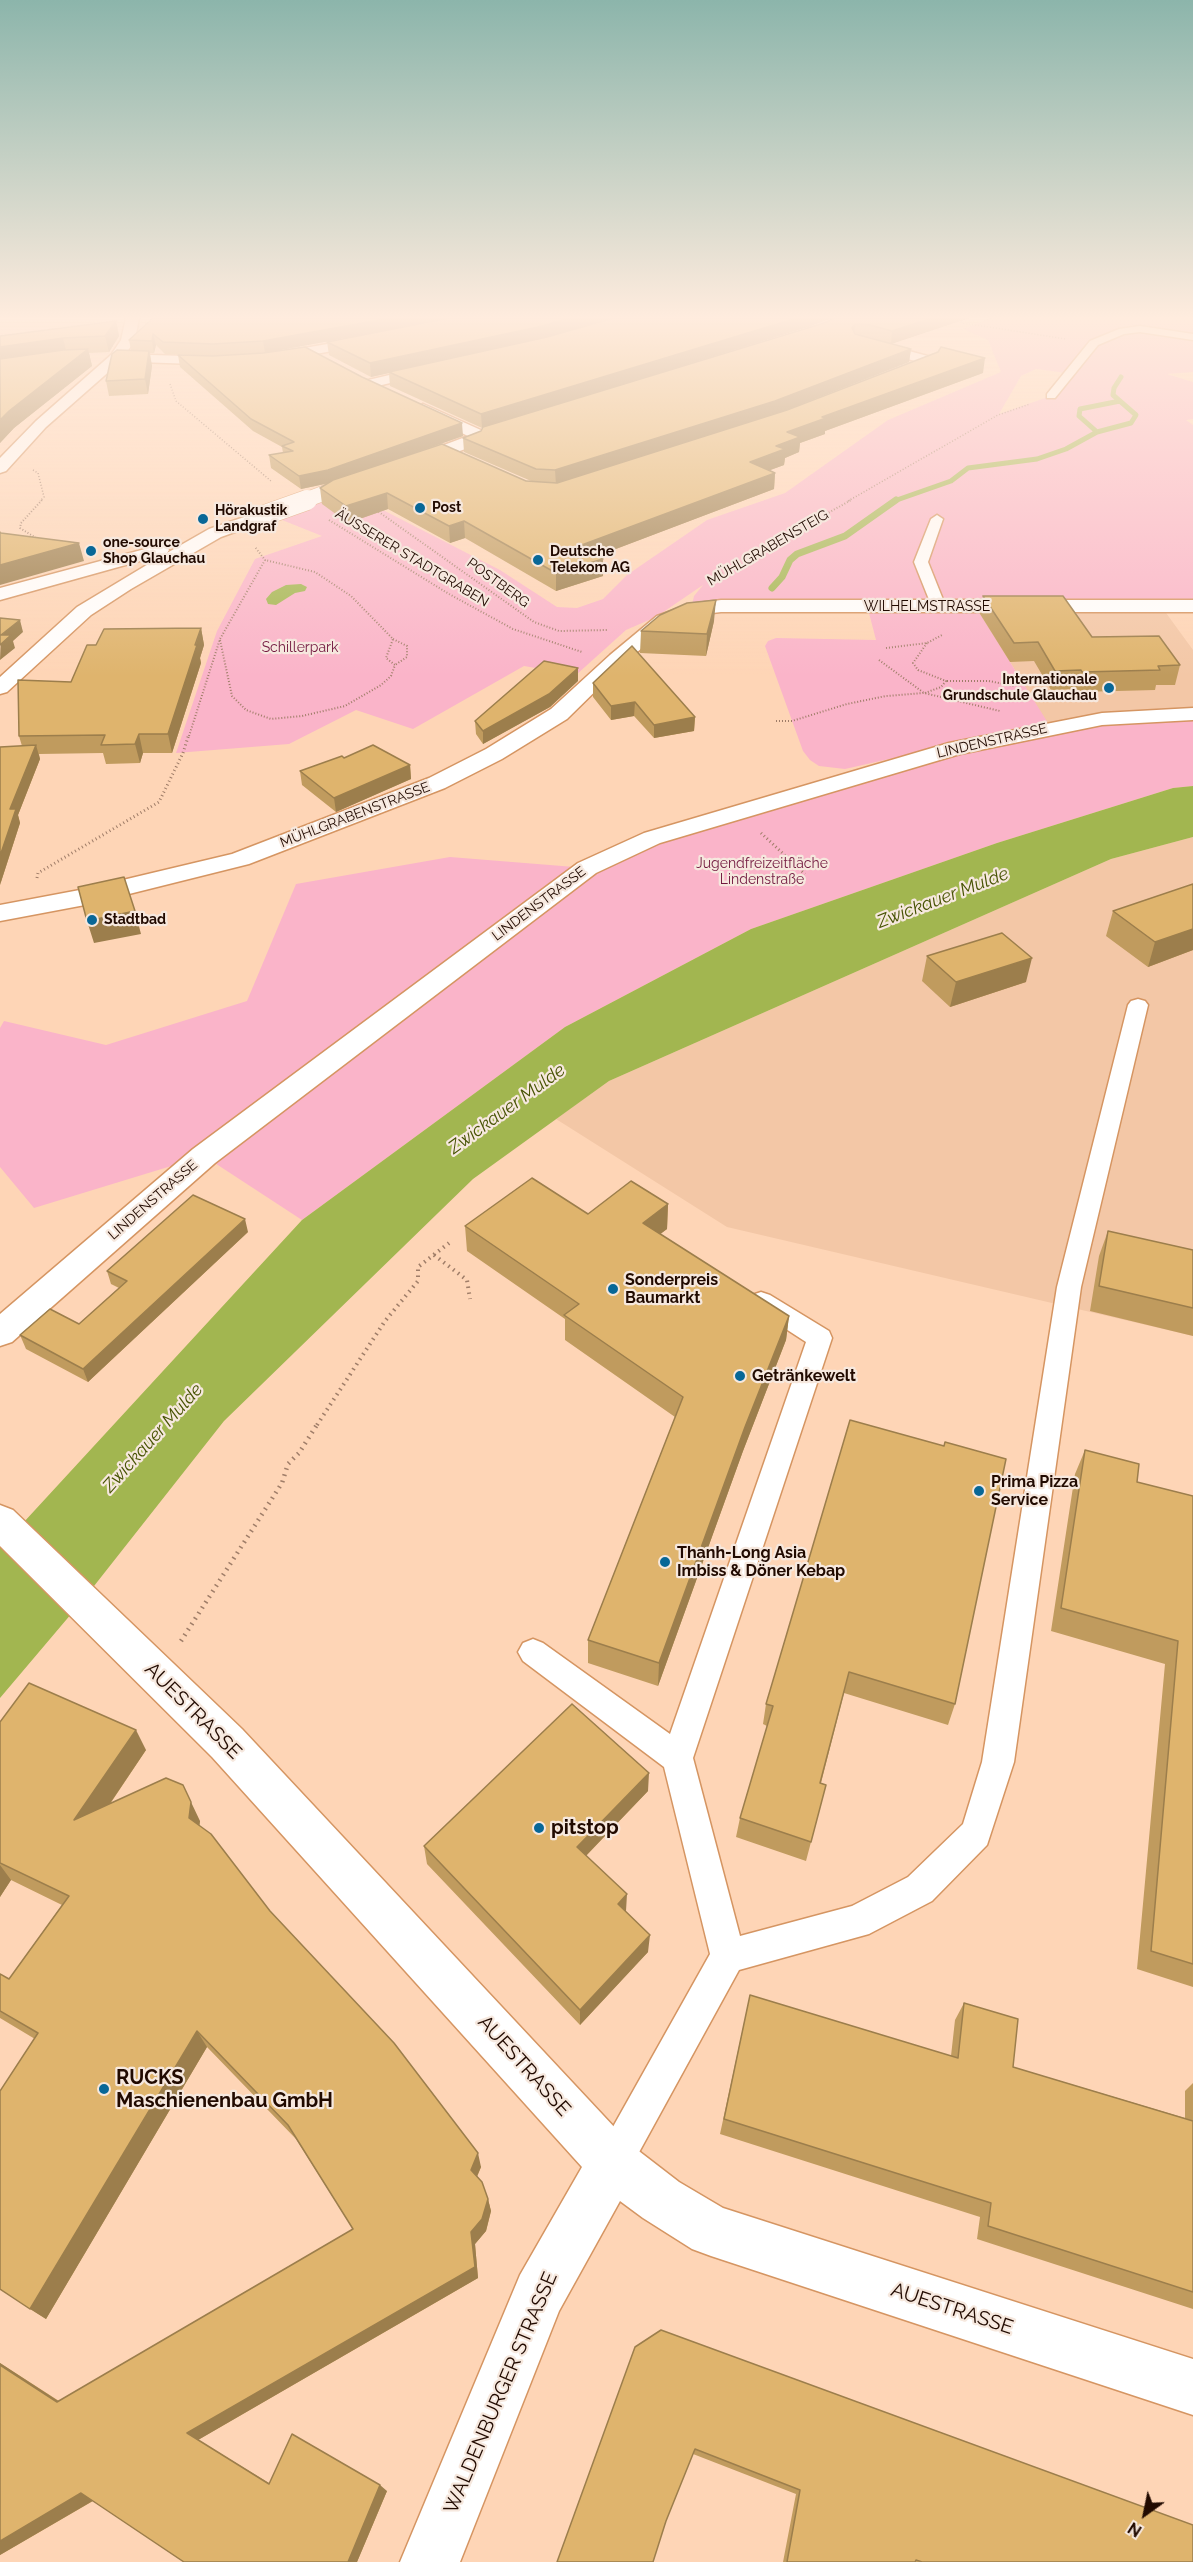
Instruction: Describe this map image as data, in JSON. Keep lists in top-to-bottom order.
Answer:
{
  "streets": {
    "street": [
      "WILHELMSTRASSE",
      "LINDENSTRASSE",
      "MÜHLGRABENSTRASSE",
      "AUESTRASSE",
      "WALDENBURGER STRASSE"
    ],
    "path": ["MÜHLGRABENSTEIG", "ÄUSSERER STADTGRABEN", "POSTBERG"]
  },
  "crossings": [
    ["MÜHLGRABENSTEIG", "WILHELMSTRASSE"],
    ["ÄUSSERER STADTGRABEN", "MÜHLGRABENSTRASSE"],
    ["POSTBERG", "WILHELMSTRASSE"],
    ["POSTBERG", "MÜHLGRABENSTRASSE"],
    ["WILHELMSTRASSE", "MÜHLGRABENSTRASSE"],
    ["AUESTRASSE", "WALDENBURGER STRASSE"]
  ],
  "water": ["Zwickauer Mulde"],
  "parks": ["Schillerpark", "Jugendfreizeitfläche Lindenstraße"],
  "places": [
    "Post",
    "Hörakustik Landgraf",
    "one-source Shop Glauchau",
    "Deutsche Telekom AG",
    "Internationale Grundschule Glauchau",
    "Stadtbad",
    "Sonderpreis Baumarkt",
    "Getränkewelt",
    "Prima Pizza Service",
    "Thanh-Long Asia Imbiss & Döner Kebap",
    "pitstop",
    "RUCKS Maschienenbau GmbH"
  ],
  "north": "bottom left"
}
